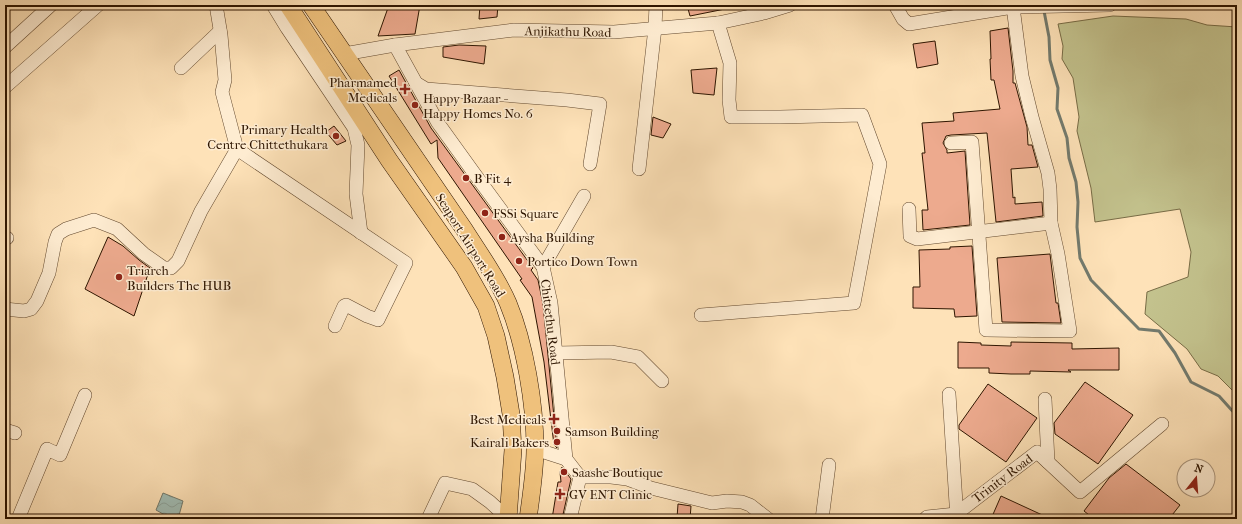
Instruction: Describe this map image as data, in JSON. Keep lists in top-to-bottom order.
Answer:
{
  "streets": {
    "main road": ["Seaport Airport Road"],
    "street": ["Anjikathu Road", "Chittethu Road", "Trinity Road"]
  },
  "crossings": [
    ["Anjikathu Road", "Seaport Airport Road"],
    ["Anjikathu Road", "Chittethu Road"]
  ],
  "places": {
    "health": ["Pharmamed Medicals", "Best Medicals", "GV ENT Clinic"],
    "other": [
      "Happy Bazaar - Happy Homes No. 6",
      "Primary Health Centre Chittethukara",
      "B Fit 4",
      "FSSi Square",
      "Aysha Building",
      "Portico Down Town",
      "Triarch Builders The HUB",
      "Samson Building",
      "Kairali Bakers",
      "Saashe Boutique"
    ]
  },
  "north": "top"
}
